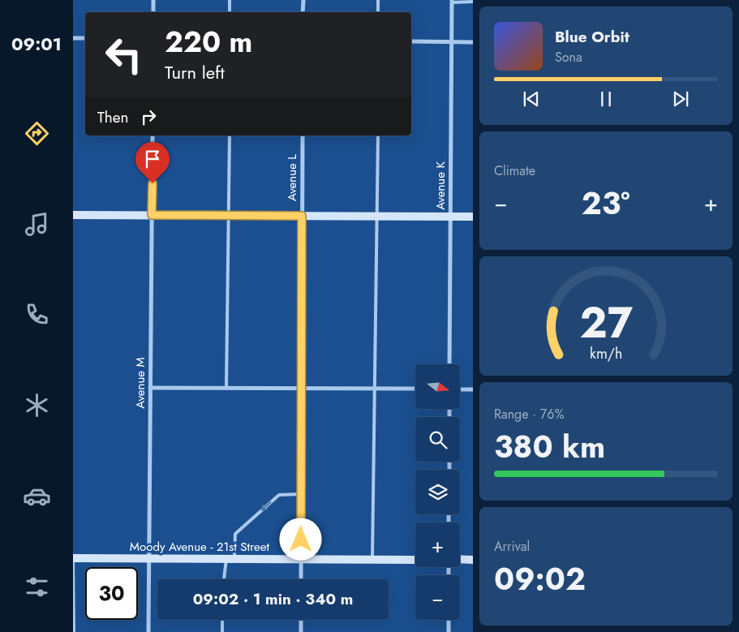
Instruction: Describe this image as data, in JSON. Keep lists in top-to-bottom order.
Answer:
{
  "streets": {
    "street": [
      "Avenue L",
      "Avenue K",
      "Avenue M",
      "Moody Avenue - 21st Street"
    ]
  },
  "crossings": [
    ["Avenue L", "Moody Avenue - 21st Street"],
    ["Avenue M", "Moody Avenue - 21st Street"]
  ],
  "north": "right",
  "page": {
    "tabs": "09:01",
    "turn": ["220 m", "Turn left"],
    "song": ["Blue Orbit", "Sona"],
    "then": "Then",
    "tile": [
      "Climate",
      ["Range · 76%", "380 km"],
      ["Arrival", "09:02"]
    ],
    "heat": ["−", "23°", "+"],
    "map_buttons": ["+", "−"],
    "limit": "30",
    "trip": "09:02 · 1 min · 340 m",
    "gauge": ["27", "km/h"]
  }
}
